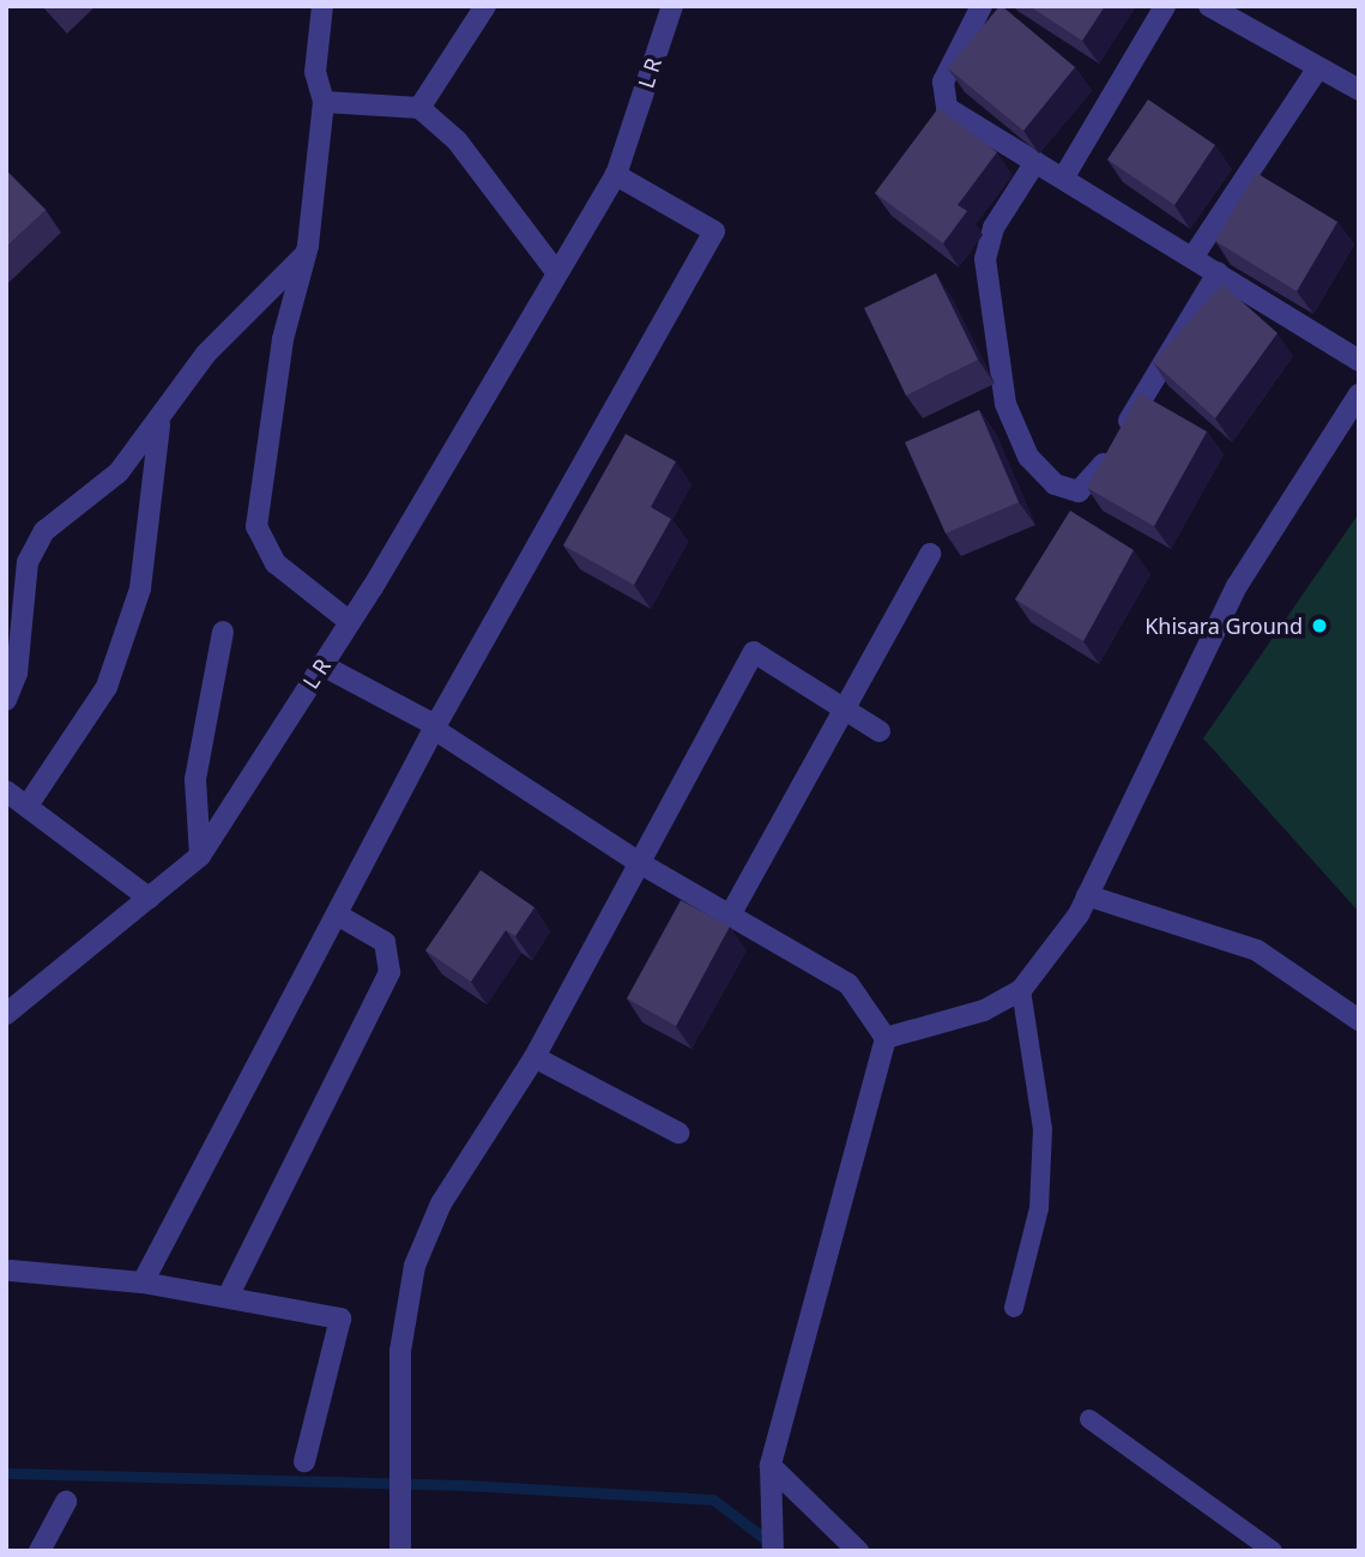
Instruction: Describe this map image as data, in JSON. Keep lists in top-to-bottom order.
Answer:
{
  "streets": {
    "street": ["L R"]
  },
  "places": ["Khisara Ground"]
}
